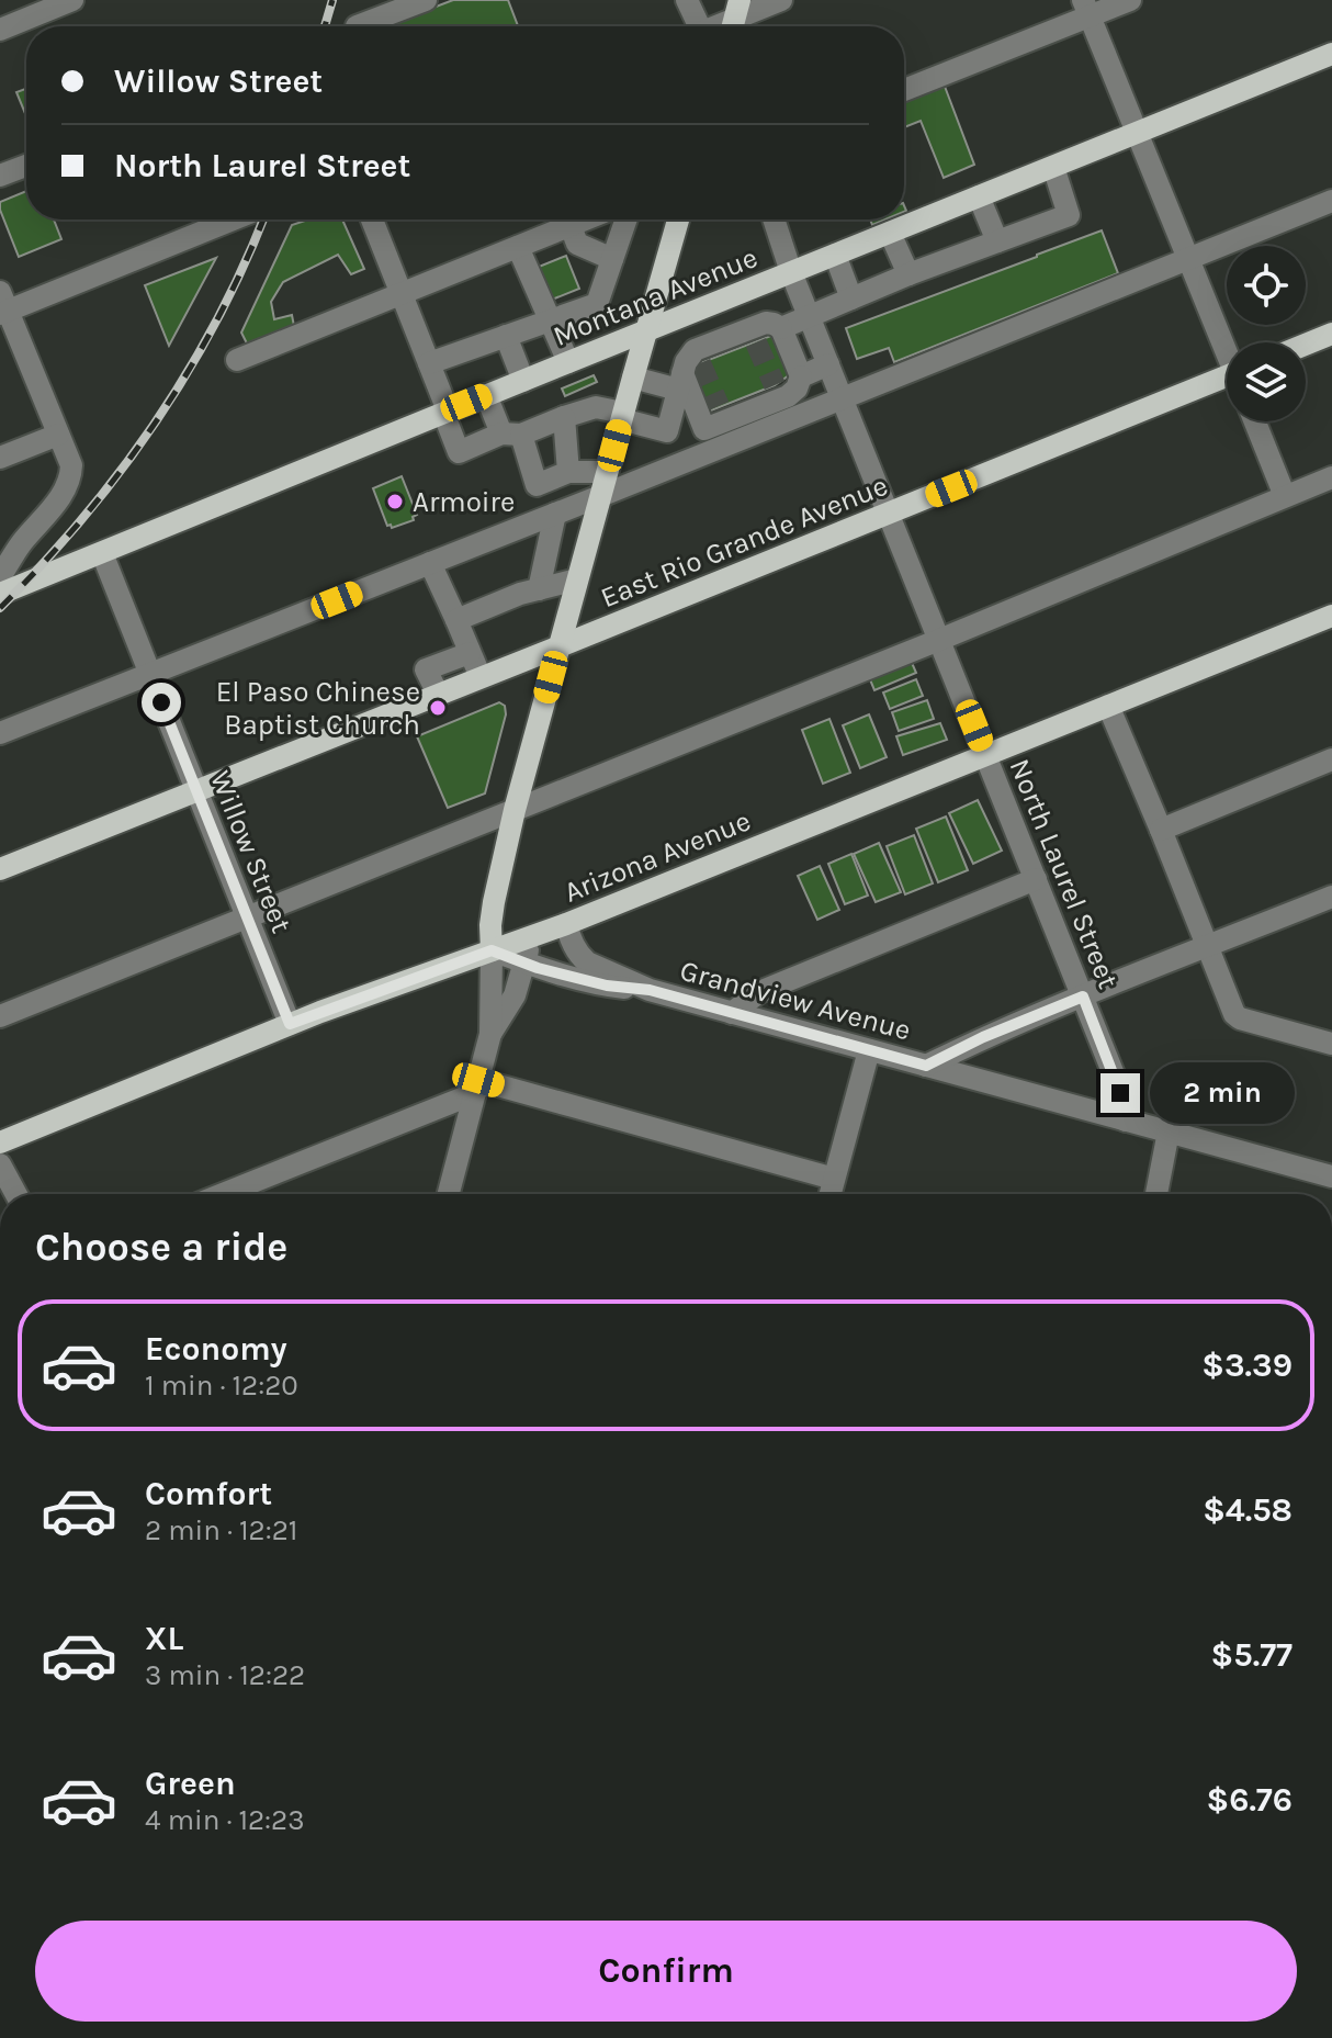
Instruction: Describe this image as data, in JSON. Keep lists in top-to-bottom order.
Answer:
{
  "streets": {
    "main road": ["Montana Avenue", "East Rio Grande Avenue", "Arizona Avenue"],
    "street": ["Willow Street", "North Laurel Street", "Grandview Avenue"]
  },
  "crossings": [
    ["Montana Avenue", "Willow Street"],
    ["Montana Avenue", "North Laurel Street"],
    ["East Rio Grande Avenue", "Willow Street"],
    ["East Rio Grande Avenue", "North Laurel Street"],
    ["Willow Street", "Arizona Avenue"],
    ["Arizona Avenue", "North Laurel Street"],
    ["Arizona Avenue", "Grandview Avenue"],
    ["North Laurel Street", "Grandview Avenue"]
  ],
  "places": ["Armoire", "El Paso Chinese Baptist Church"],
  "page": {
    "banner": ["Willow Street", "North Laurel Street"],
    "bubble": "2 min",
    "heading": "Choose a ride",
    "list": [
      {
        "name": "Economy",
        "note": "1 min · 12:20",
        "value": "$3.39"
      },
      {
        "name": "Comfort",
        "note": "2 min · 12:21",
        "value": "$4.58"
      },
      {
        "name": "XL",
        "note": "3 min · 12:22",
        "value": "$5.77"
      },
      {
        "name": "Green",
        "note": "4 min · 12:23",
        "value": "$6.76"
      }
    ],
    "buttons": "Confirm"
  }
}
